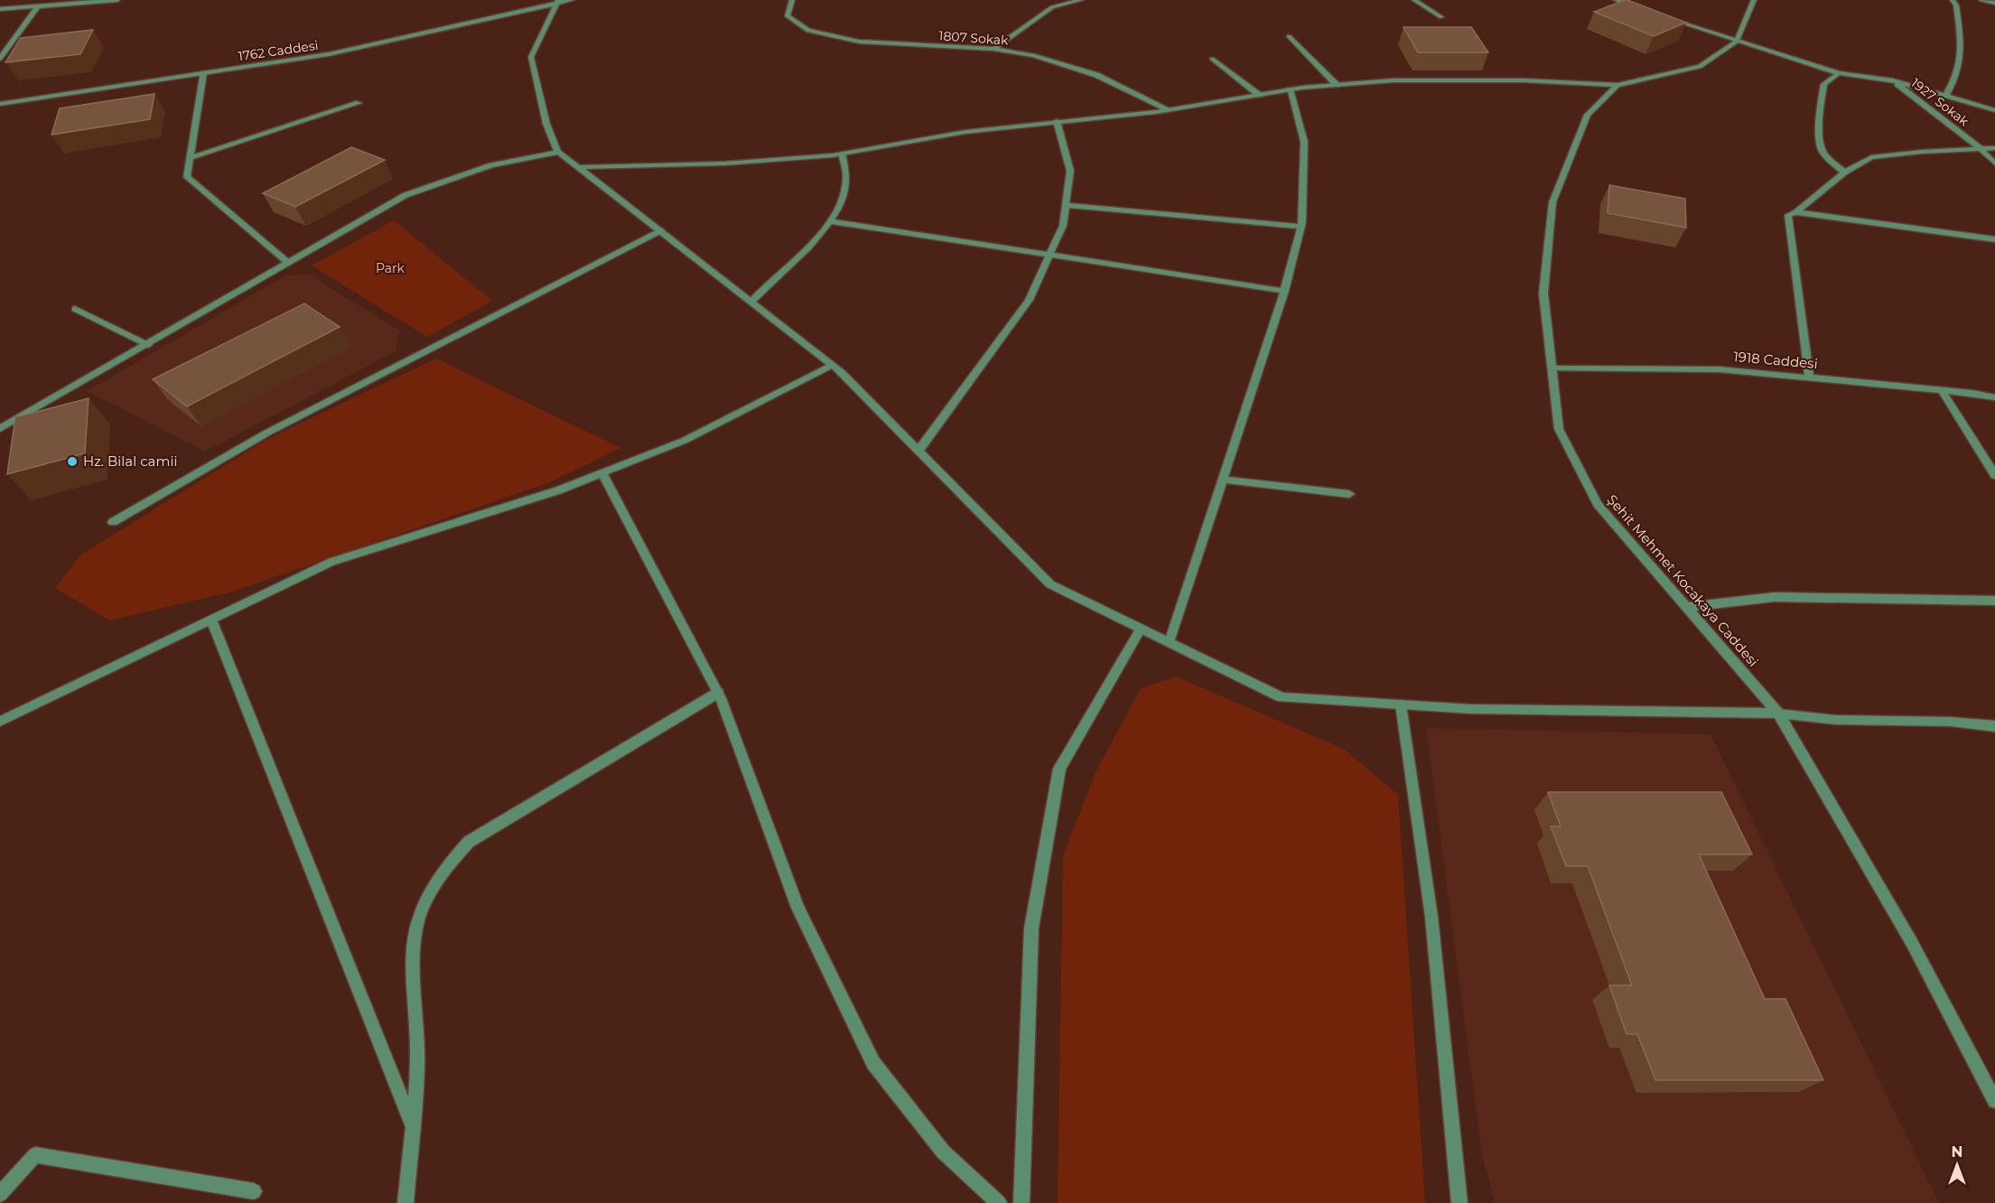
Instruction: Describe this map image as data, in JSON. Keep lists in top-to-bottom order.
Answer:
{
  "streets": {
    "street": [
      "1807 Sokak",
      "1762 Caddesi",
      "1927 Sokak",
      "1918 Caddesi",
      "Şehit Mehmet Kocakaya Caddesi"
    ]
  },
  "crossings": [
    ["1918 Caddesi", "Şehit Mehmet Kocakaya Caddesi"]
  ],
  "parks": ["Park"],
  "places": ["Hz. Bilal camii"],
  "north": "top"
}
